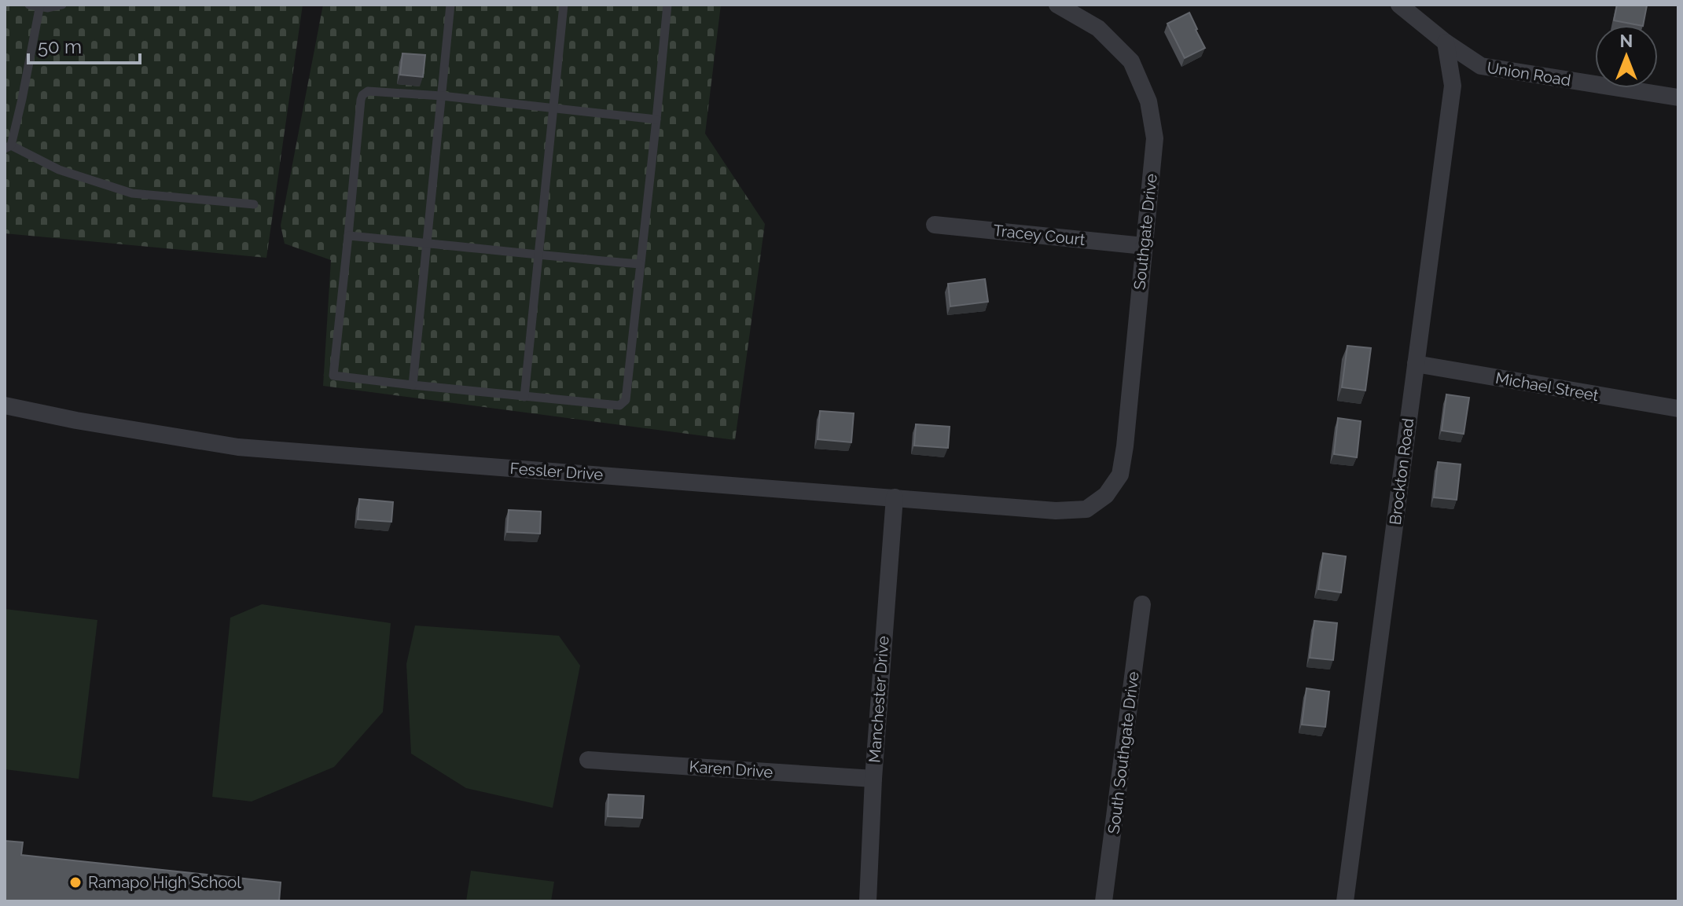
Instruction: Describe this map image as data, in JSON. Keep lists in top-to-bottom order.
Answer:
{
  "streets": {
    "street": [
      "Union Road",
      "Southgate Drive",
      "Tracey Court",
      "Michael Street",
      "Fessler Drive",
      "Brockton Road",
      "Manchester Drive",
      "South Southgate Drive",
      "Karen Drive"
    ]
  },
  "crossings": [
    ["Union Road", "Brockton Road"],
    ["Southgate Drive", "Tracey Court"],
    ["Southgate Drive", "Fessler Drive"],
    ["Michael Street", "Brockton Road"],
    ["Fessler Drive", "Manchester Drive"],
    ["Manchester Drive", "Karen Drive"]
  ],
  "places": ["Ramapo High School"],
  "scale_bar": "50 m",
  "north": "top"
}
